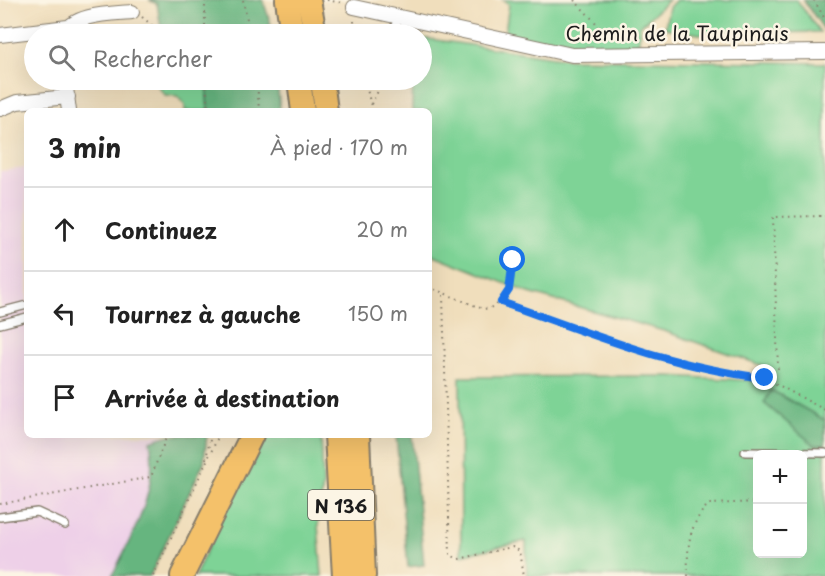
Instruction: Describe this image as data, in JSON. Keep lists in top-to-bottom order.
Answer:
{
  "streets": {
    "highway": ["N 136"],
    "street": ["Chemin de la Taupinais"]
  },
  "page": {
    "search": "Rechercher",
    "heading": ["3 min", "À pied · 170 m"],
    "list": [
      ["Continuez", "20 m"],
      ["Tournez à gauche", "150 m"],
      "Arrivée à destination"
    ],
    "map_buttons": ["+", "−"]
  }
}
